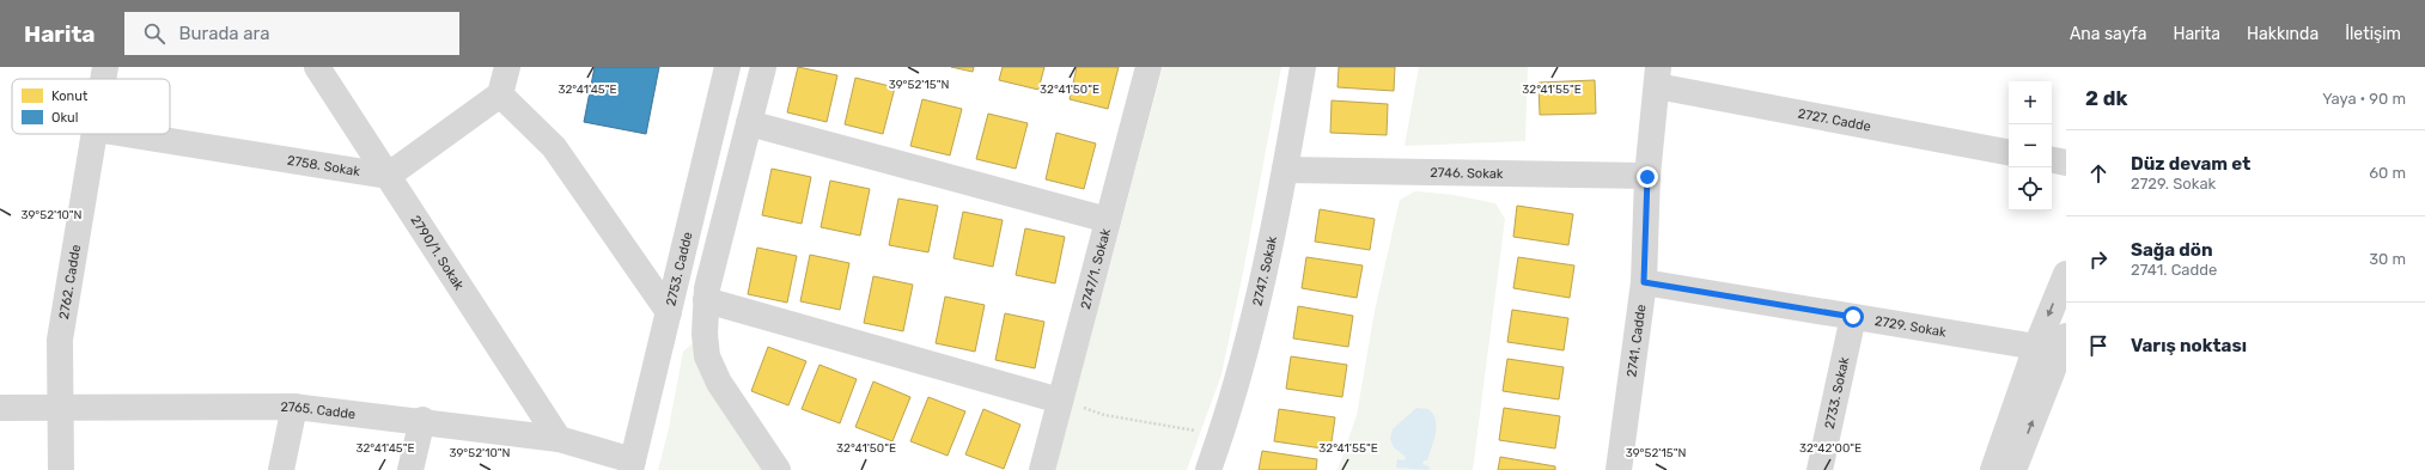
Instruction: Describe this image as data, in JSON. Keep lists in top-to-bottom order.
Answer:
{
  "streets": {
    "street": [
      "2727. Cadde",
      "2758. Sokak",
      "2746. Sokak",
      "2790/1. Sokak",
      "2753. Cadde",
      "2747/1. Sokak",
      "2747. Sokak",
      "2762. Cadde",
      "2729. Sokak",
      "2741. Cadde",
      "2733. Sokak",
      "2765. Cadde"
    ]
  },
  "crossings": [
    ["2727. Cadde", "2741. Cadde"],
    ["2758. Sokak", "2790/1. Sokak"],
    ["2746. Sokak", "2747. Sokak"],
    ["2746. Sokak", "2741. Cadde"],
    ["2790/1. Sokak", "2765. Cadde"],
    ["2753. Cadde", "2765. Cadde"],
    ["2762. Cadde", "2765. Cadde"],
    ["2729. Sokak", "2741. Cadde"],
    ["2729. Sokak", "2733. Sokak"]
  ],
  "legend": ["Konut", "Okul"],
  "page": {
    "header": "Harita",
    "search": "Burada ara",
    "nav": [
      "Ana sayfa",
      "Harita",
      "Hakkında",
      "İletişim"
    ],
    "heading": ["2 dk", "Yaya · 90 m"],
    "map_buttons": ["+", "−"],
    "list": [
      ["Düz devam et", "2729. Sokak", "60 m"],
      ["Sağa dön", "2741. Cadde", "30 m"],
      "Varış noktası"
    ]
  },
  "coordinates": [
    "39°52'15\"N",
    "32°41'45\"E",
    "32°41'50\"E",
    "32°41'55\"E",
    "39°52'10\"N",
    "32°42'00\"E"
  ]
}
